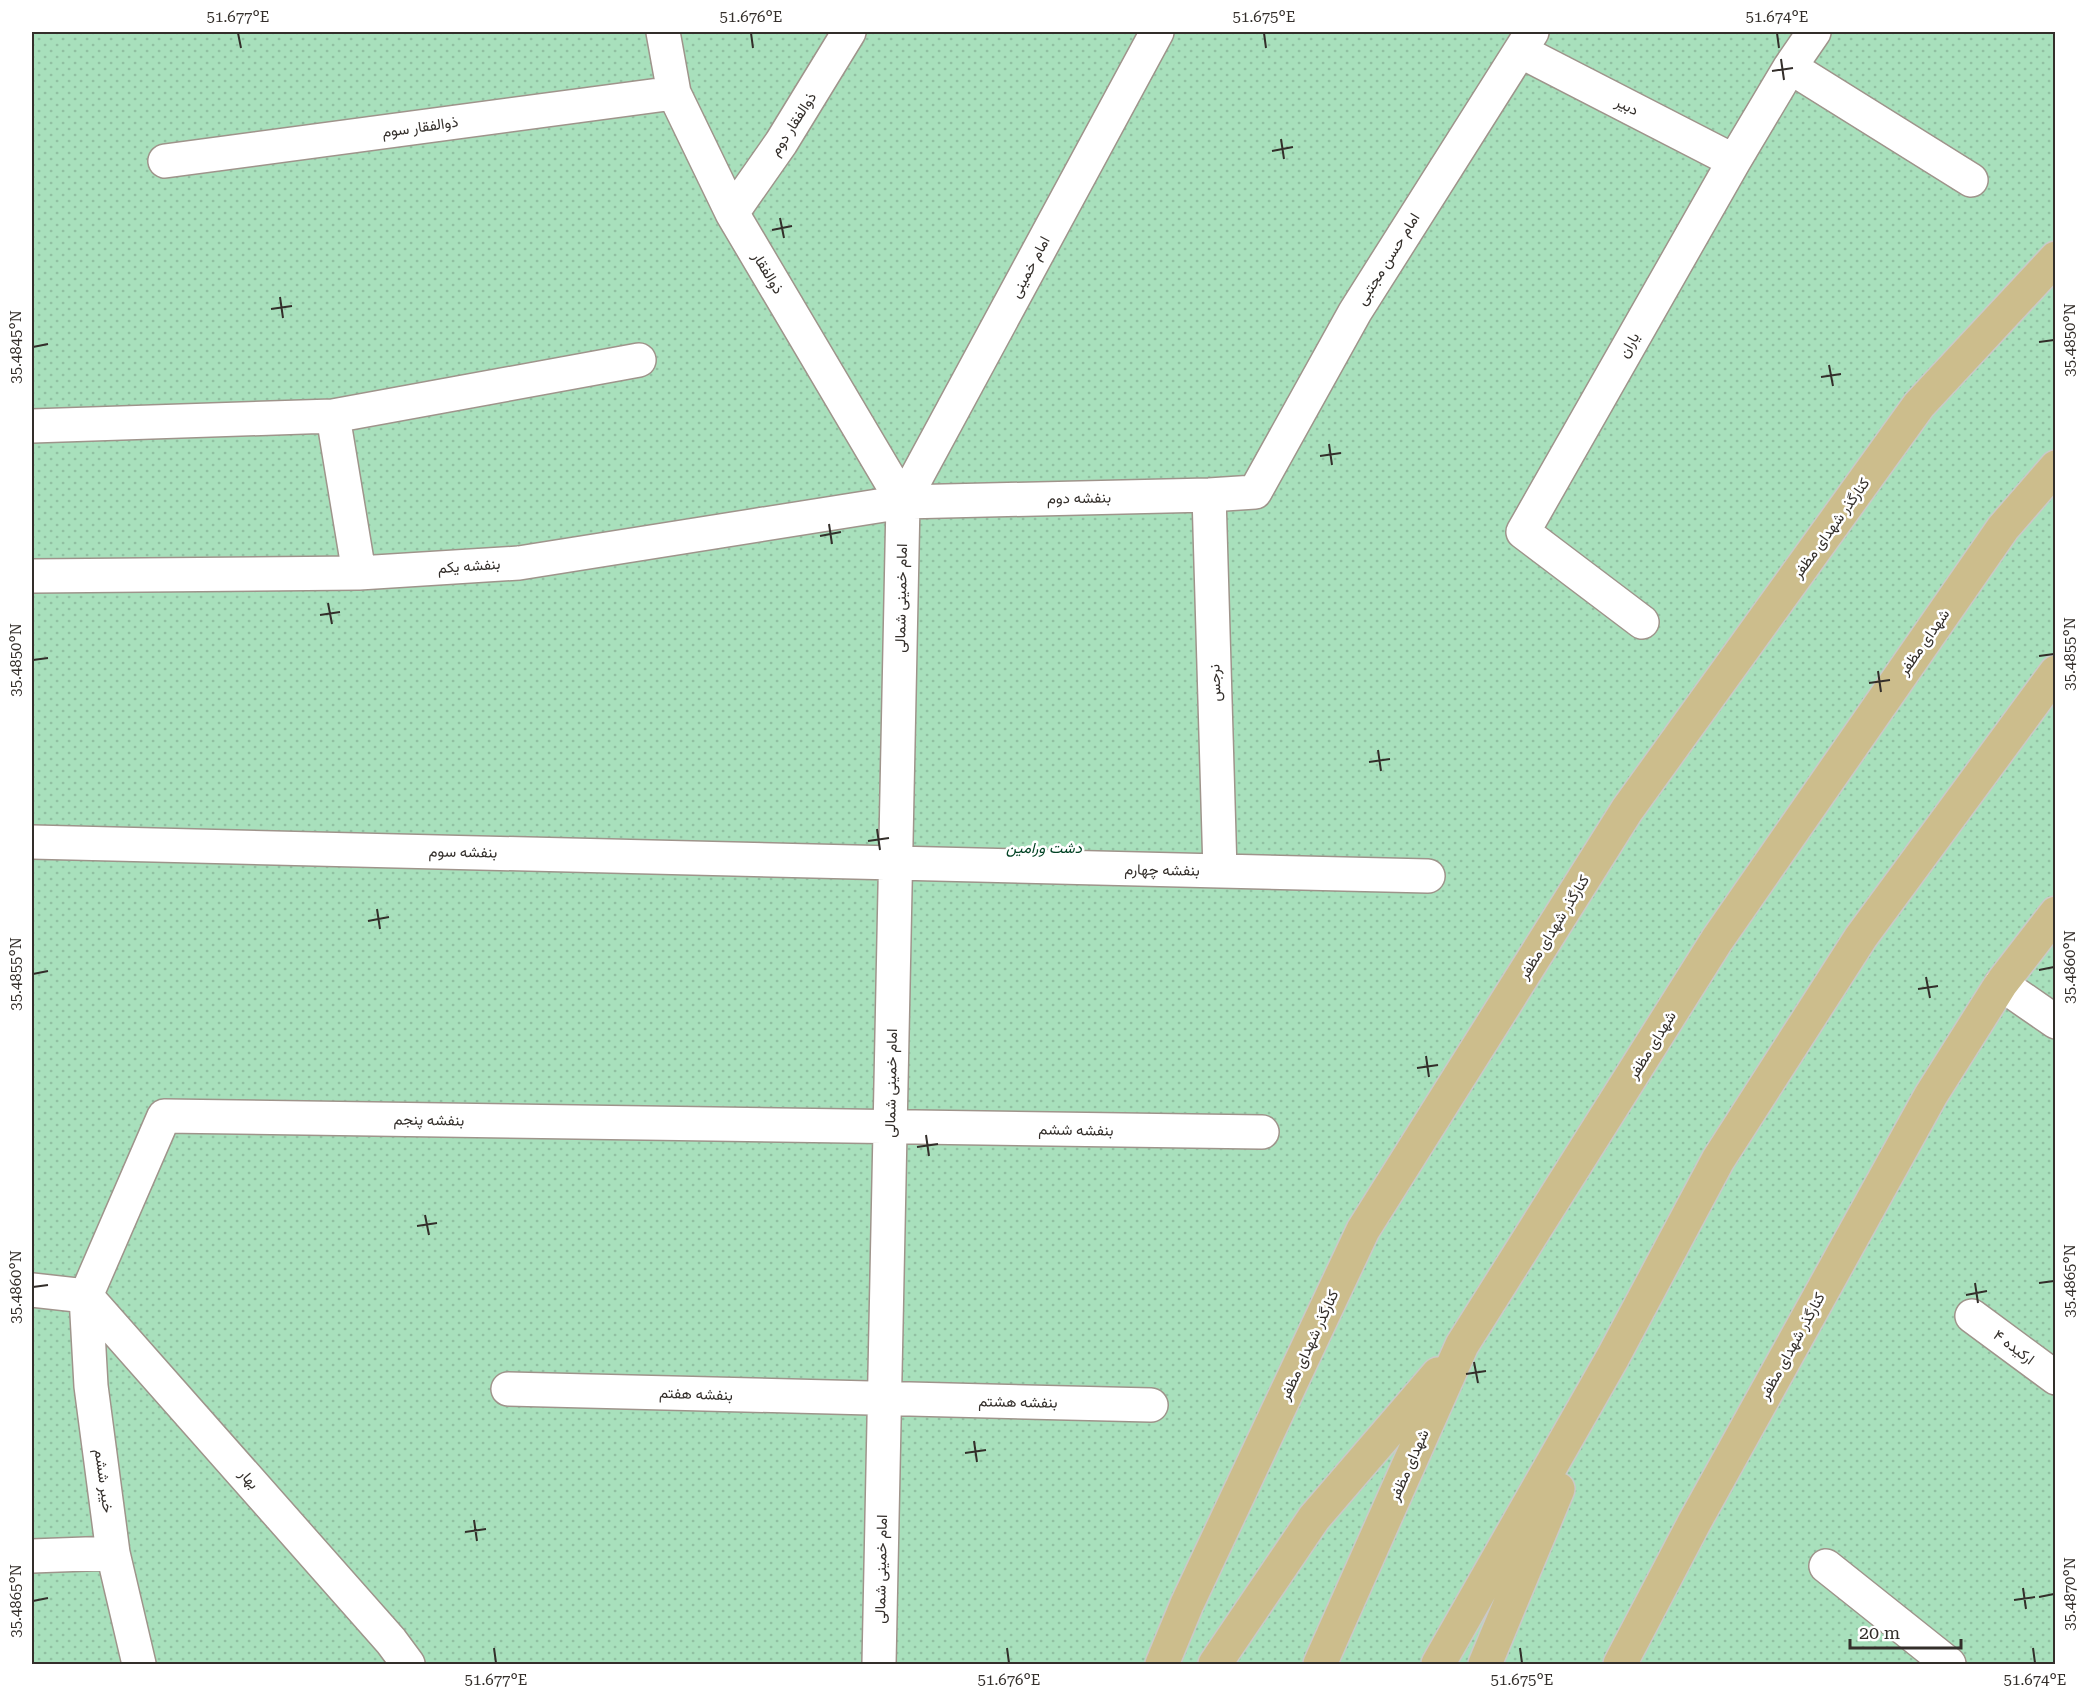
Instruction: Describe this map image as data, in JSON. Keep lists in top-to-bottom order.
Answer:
{
  "streets": {
    "main road": ["کنارگذر شهدای مظفر", "شهدای مظفر"],
    "street": [
      "دبیر",
      "ذوالفقار دوم",
      "ذوالفقار سوم",
      "امام حسن مجتبی",
      "امام خمینی",
      "ذوالفقار",
      "یاران",
      "بنفشه دوم",
      "بنفشه یکم",
      "امام خمینی شمالی",
      "نرجس",
      "بنفشه سوم",
      "بنفشه چهارم",
      "بنفشه پنجم",
      "بنفشه ششم",
      "ارکیده ۴",
      "بنفشه هفتم",
      "بنفشه هشتم",
      "بهار",
      "خیبر ششم"
    ]
  },
  "crossings": [
    ["دبیر", "امام حسن مجتبی"],
    ["دبیر", "یاران"],
    ["ذوالفقار دوم", "ذوالفقار"],
    ["ذوالفقار سوم", "ذوالفقار"],
    ["امام حسن مجتبی", "بنفشه دوم"],
    ["امام خمینی", "ذوالفقار"],
    ["امام خمینی", "بنفشه دوم"],
    ["امام خمینی", "بنفشه یکم"],
    ["امام خمینی", "امام خمینی شمالی"],
    ["ذوالفقار", "بنفشه دوم"],
    ["ذوالفقار", "بنفشه یکم"],
    ["ذوالفقار", "امام خمینی شمالی"],
    ["بنفشه دوم", "بنفشه یکم"],
    ["بنفشه دوم", "امام خمینی شمالی"],
    ["بنفشه دوم", "نرجس"],
    ["بنفشه یکم", "امام خمینی شمالی"],
    ["امام خمینی شمالی", "بنفشه سوم"],
    ["امام خمینی شمالی", "بنفشه چهارم"],
    ["امام خمینی شمالی", "بنفشه پنجم"],
    ["امام خمینی شمالی", "بنفشه ششم"],
    ["امام خمینی شمالی", "بنفشه هفتم"],
    ["امام خمینی شمالی", "بنفشه هشتم"],
    ["نرجس", "بنفشه چهارم"],
    ["بنفشه سوم", "بنفشه چهارم"],
    ["بنفشه پنجم", "بنفشه ششم"],
    ["بنفشه پنجم", "بهار"],
    ["بنفشه پنجم", "خیبر ششم"],
    ["بنفشه هفتم", "بنفشه هشتم"],
    ["بهار", "خیبر ششم"]
  ],
  "parks": ["دشت ورامین"],
  "scale_bar": "20 m",
  "coordinates": [
    "51.677°E",
    "51.676°E",
    "51.675°E",
    "51.674°E",
    "35.4850°N",
    "35.4845°N",
    "35.4855°N",
    "35.4860°N",
    "35.4865°N",
    "35.4870°N"
  ]
}
